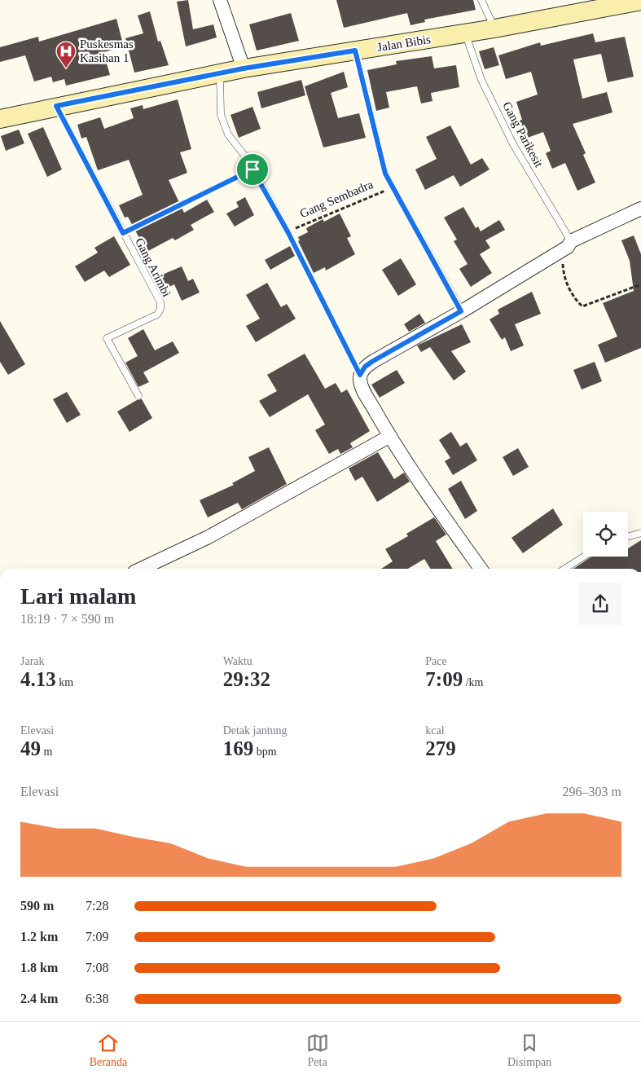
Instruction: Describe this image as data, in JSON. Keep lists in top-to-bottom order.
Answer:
{
  "streets": {
    "main road": ["Jalan Bibis"],
    "lane": ["Gang Parikesit", "Gang Arimbi"],
    "path": ["Gang Sembadra"]
  },
  "crossings": [
    ["Jalan Bibis", "Gang Parikesit"],
    ["Jalan Bibis", "Gang Arimbi"]
  ],
  "places": {
    "hospital": ["Puskesmas Kasihan 1"]
  },
  "page": {
    "heading": ["Lari malam", "18:19 · 7 × 590 m"],
    "stats": [
      ["Jarak", "4.13 km"],
      ["Waktu", "29:32"],
      ["Pace", "7:09 /km"],
      ["Elevasi", "49 m"],
      ["Detak jantung", "169 bpm"],
      ["kcal", "279"]
    ],
    "chart": ["Elevasi", "296–303 m"],
    "list": [
      {
        "name": "590 m",
        "note": "7:28"
      },
      {
        "name": "1.2 km",
        "note": "7:09"
      },
      {
        "name": "1.8 km",
        "note": "7:08"
      },
      {
        "name": "2.4 km",
        "note": "6:38"
      }
    ],
    "tabs": ["Beranda", "Peta", "Disimpan"]
  }
}
